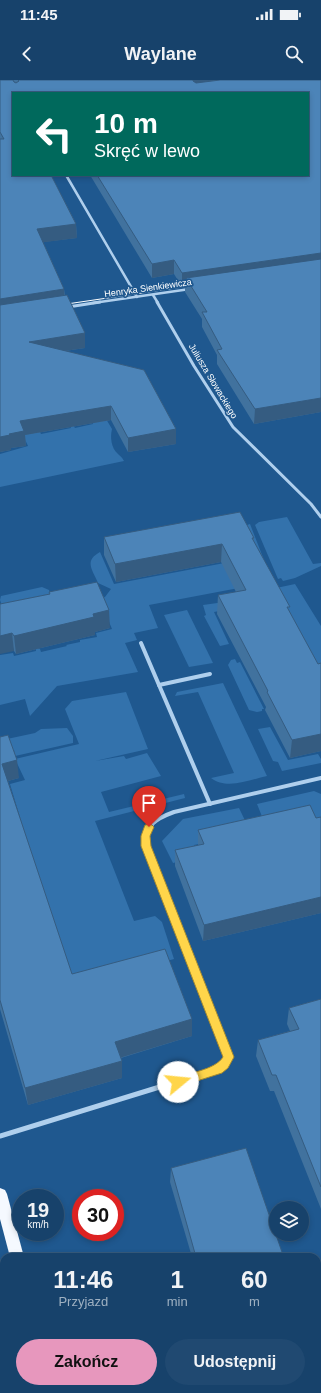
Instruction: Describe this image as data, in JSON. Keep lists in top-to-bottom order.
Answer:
{
  "streets": {
    "street": ["Henryka Sienkiewicza", "Juliusza Słowackiego"]
  },
  "crossings": [
    ["Henryka Sienkiewicza", "Juliusza Słowackiego"]
  ],
  "page": {
    "status": "11:45",
    "header": "Waylane",
    "turn": ["10 m", "Skręć w lewo"],
    "speed": "19 km/h",
    "limit": "30",
    "eta": [
      "11:46",
      "Przyjazd",
      "1",
      "min",
      "60",
      "m"
    ],
    "buttons": ["Zakończ", "Udostępnij"]
  }
}
